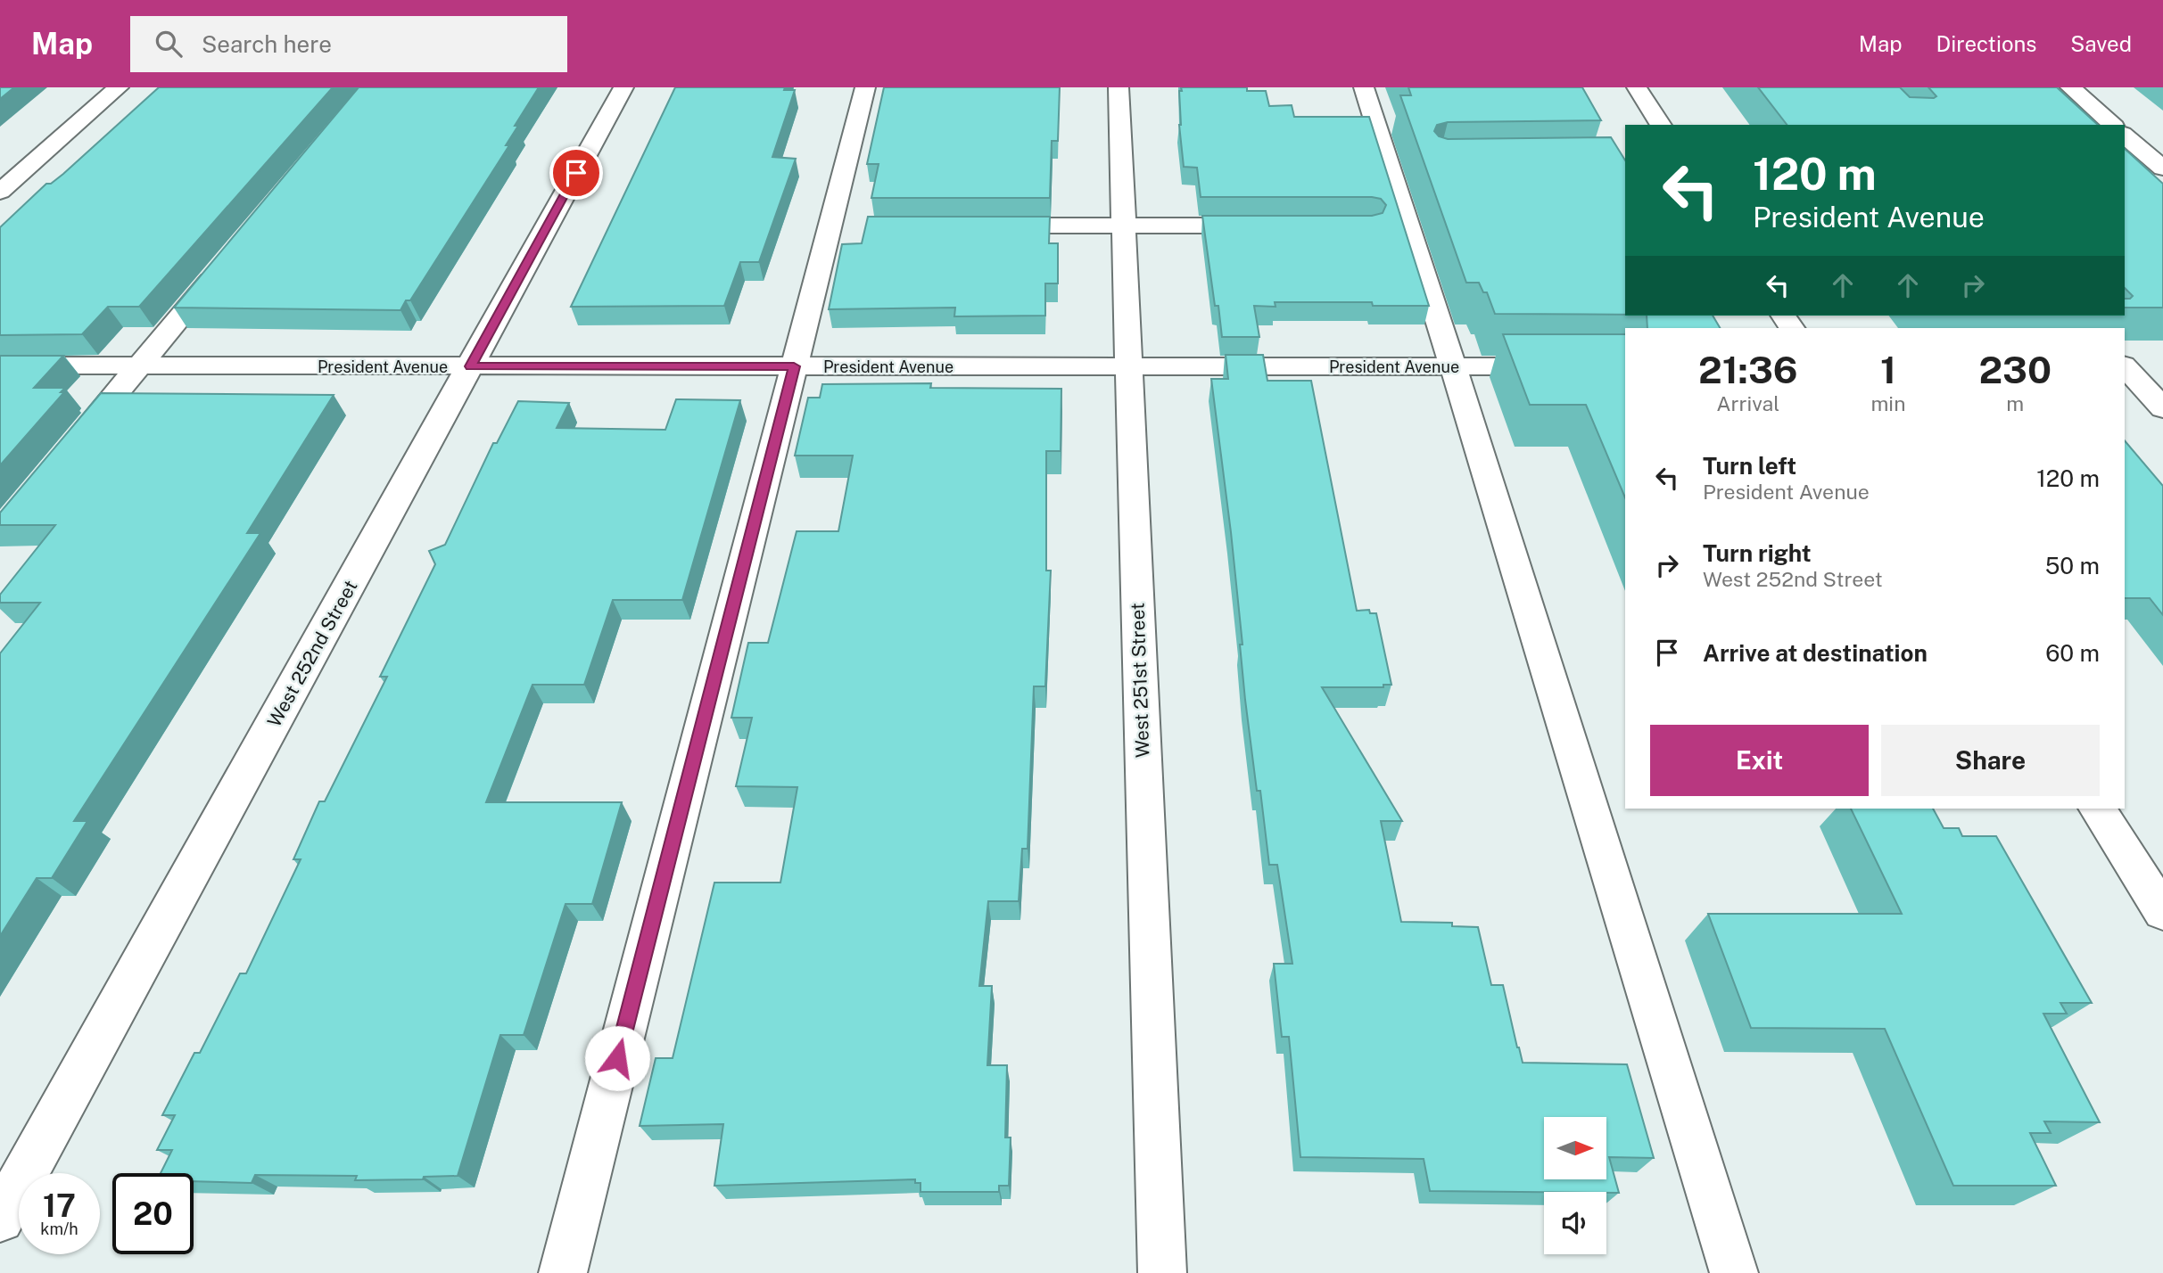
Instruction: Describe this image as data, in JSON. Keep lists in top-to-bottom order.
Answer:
{
  "streets": {
    "street": ["President Avenue", "West 252nd Street", "West 251st Street"]
  },
  "crossings": [
    ["President Avenue", "West 252nd Street"],
    ["President Avenue", "West 251st Street"]
  ],
  "north": "right",
  "page": {
    "header": "Map",
    "search": "Search here",
    "nav": ["Map", "Directions", "Saved"],
    "turn": ["120 m", "President Avenue"],
    "eta": [
      "21:36",
      "Arrival",
      "1",
      "min",
      "230",
      "m"
    ],
    "list": [
      {
        "name": "Turn left",
        "note": "President Avenue",
        "value": "120 m"
      },
      {
        "name": "Turn right",
        "note": "West 252nd Street",
        "value": "50 m"
      },
      {
        "name": "Arrive at destination",
        "value": "60 m"
      }
    ],
    "buttons": ["Exit", "Share"],
    "speed": "17 km/h",
    "limit": "20"
  }
}
